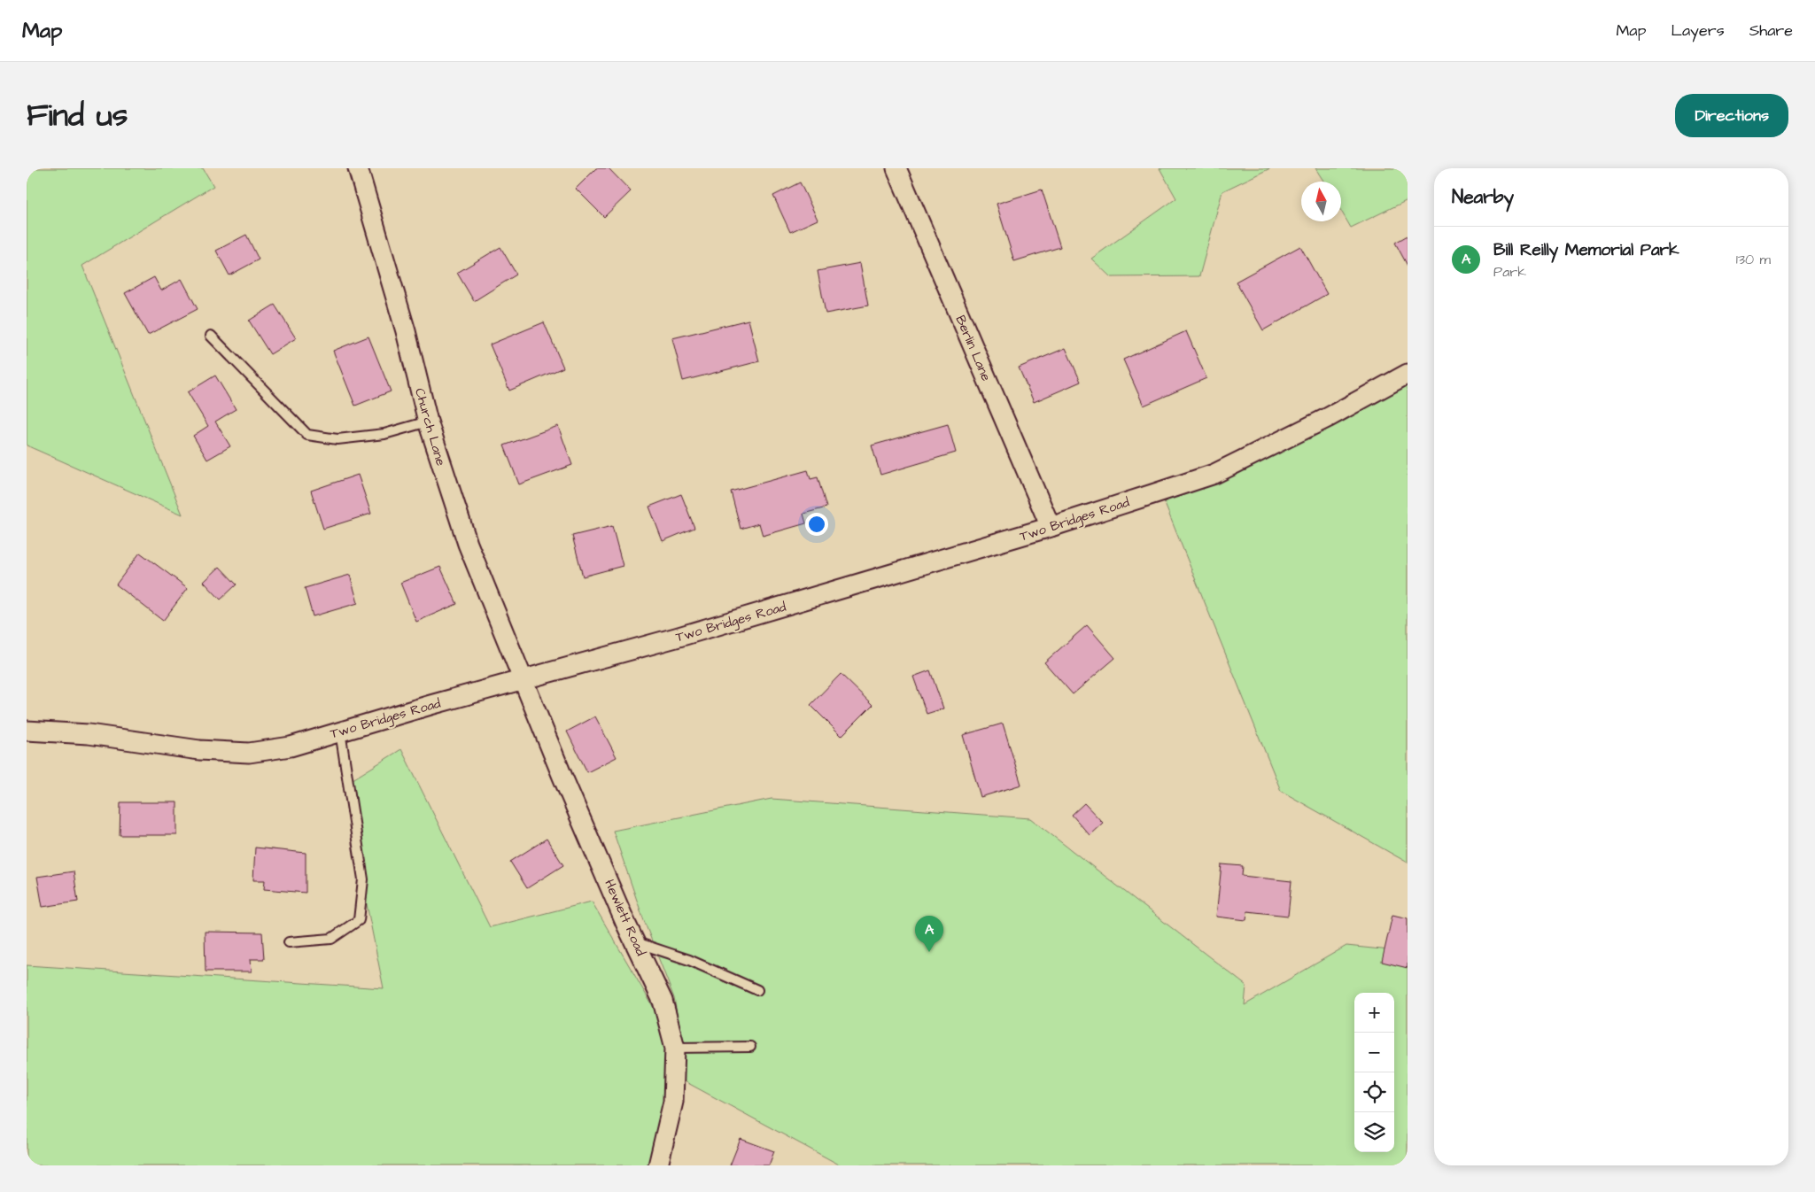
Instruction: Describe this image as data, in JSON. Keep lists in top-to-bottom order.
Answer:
{
  "streets": {
    "street": [
      "Berlin Lane",
      "Church Lane",
      "Two Bridges Road",
      "Hewlett Road"
    ]
  },
  "crossings": [
    ["Berlin Lane", "Two Bridges Road"],
    ["Church Lane", "Two Bridges Road"],
    ["Church Lane", "Hewlett Road"],
    ["Two Bridges Road", "Hewlett Road"]
  ],
  "north": "top",
  "page": {
    "header": "Map",
    "nav": ["Map", "Layers", "Share"],
    "title": "Find us",
    "buttons": "Directions",
    "heading": "Nearby",
    "list": [
      {
        "mark": "A",
        "name": "Bill Reilly Memorial Park",
        "note": "Park",
        "value": "130 m"
      }
    ],
    "pins": "A",
    "map_buttons": ["+", "−"]
  }
}
